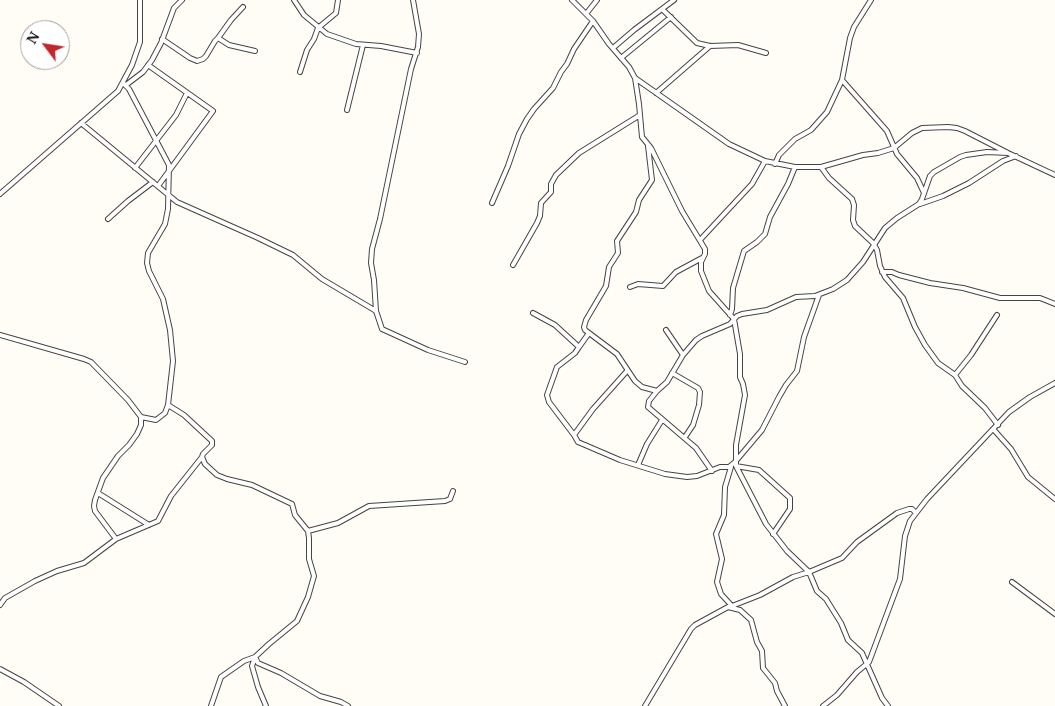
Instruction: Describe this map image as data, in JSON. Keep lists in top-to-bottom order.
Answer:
{
  "north": "top left"
}
